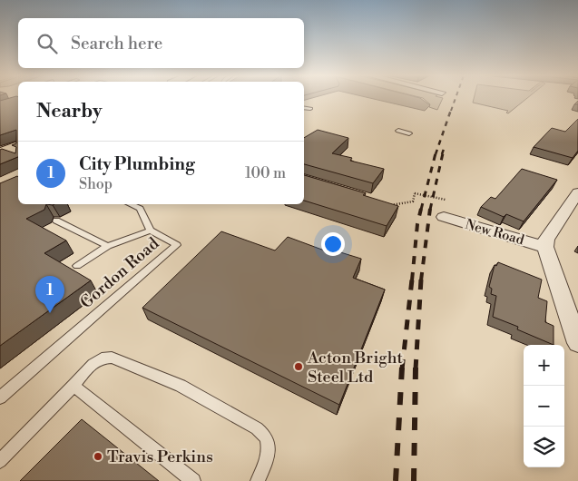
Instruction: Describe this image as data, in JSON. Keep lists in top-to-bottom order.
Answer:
{
  "streets": {
    "street": ["New Road"],
    "lane": ["Gordon Road"]
  },
  "places": ["Acton Bright Steel Ltd", "Travis Perkins"],
  "page": {
    "search": "Search here",
    "heading": "Nearby",
    "list": [
      {
        "mark": "1",
        "name": "City Plumbing",
        "note": "Shop",
        "value": "100 m"
      }
    ],
    "pins": "1",
    "map_buttons": ["+", "−"]
  }
}
